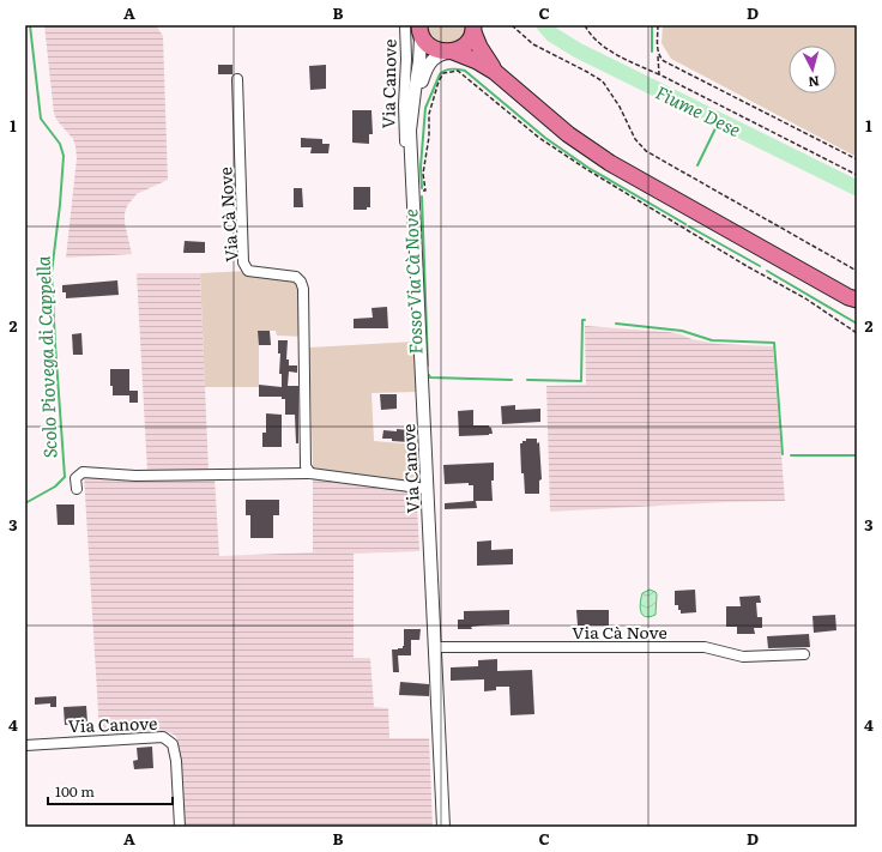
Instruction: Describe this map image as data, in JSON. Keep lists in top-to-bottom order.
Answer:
{
  "streets": {
    "street": ["Via Canove", "Via Cà Nove"]
  },
  "crossings": [
    ["Via Canove", "Via Cà Nove"]
  ],
  "water": ["Fiume Dese", "Fosso Via Cà Nove", "Scolo Piovega di Cappella"],
  "scale_bar": "100 m",
  "north": "bottom",
  "grid": {
    "columns": [
      "A",
      "B",
      "C",
      "D"
    ],
    "rows": [
      "1",
      "2",
      "3",
      "4"
    ]
  }
}
